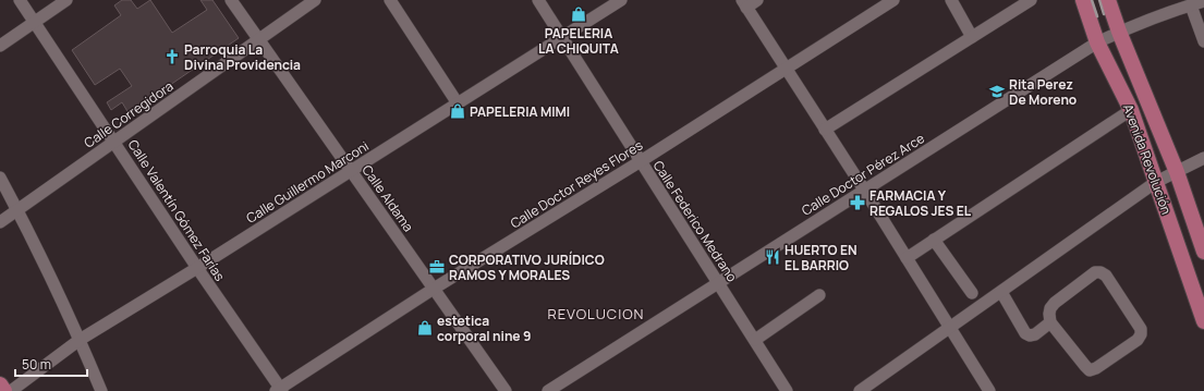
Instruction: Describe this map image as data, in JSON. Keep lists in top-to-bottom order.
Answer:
{
  "streets": {
    "main road": ["Avenida Revolución"],
    "street": [
      "Calle Corregidora",
      "Calle Doctor Pérez Arce",
      "Calle Guillermo Marconi",
      "Calle Doctor Reyes Flores",
      "Calle Aldama",
      "Calle Valentín Gómez Farías",
      "Calle Federico Medrano"
    ]
  },
  "crossings": [
    ["Calle Corregidora", "Calle Aldama"],
    ["Calle Corregidora", "Calle Valentín Gómez Farías"],
    ["Avenida Revolución", "Calle Doctor Pérez Arce"],
    ["Calle Doctor Pérez Arce", "Calle Federico Medrano"],
    ["Calle Guillermo Marconi", "Calle Aldama"],
    ["Calle Guillermo Marconi", "Calle Valentín Gómez Farías"],
    ["Calle Guillermo Marconi", "Calle Federico Medrano"],
    ["Calle Doctor Reyes Flores", "Calle Aldama"],
    ["Calle Doctor Reyes Flores", "Calle Valentín Gómez Farías"],
    ["Calle Doctor Reyes Flores", "Calle Federico Medrano"]
  ],
  "districts": ["REVOLUCION"],
  "places": {
    "shop": ["PAPELERIA LA CHIQUITA", "PAPELERIA MIMI", "estetica corporal nine 9"],
    "church": ["Parroquia La Divina Providencia"],
    "school or university": ["Rita Perez De Moreno"],
    "pharmacy": ["FARMACIA Y REGALOS JES EL"],
    "restaurant": ["HUERTO EN EL BARRIO"],
    "office": ["CORPORATIVO JURÍDICO RAMOS Y MORALES"]
  },
  "scale_bar": "50 m"
}
